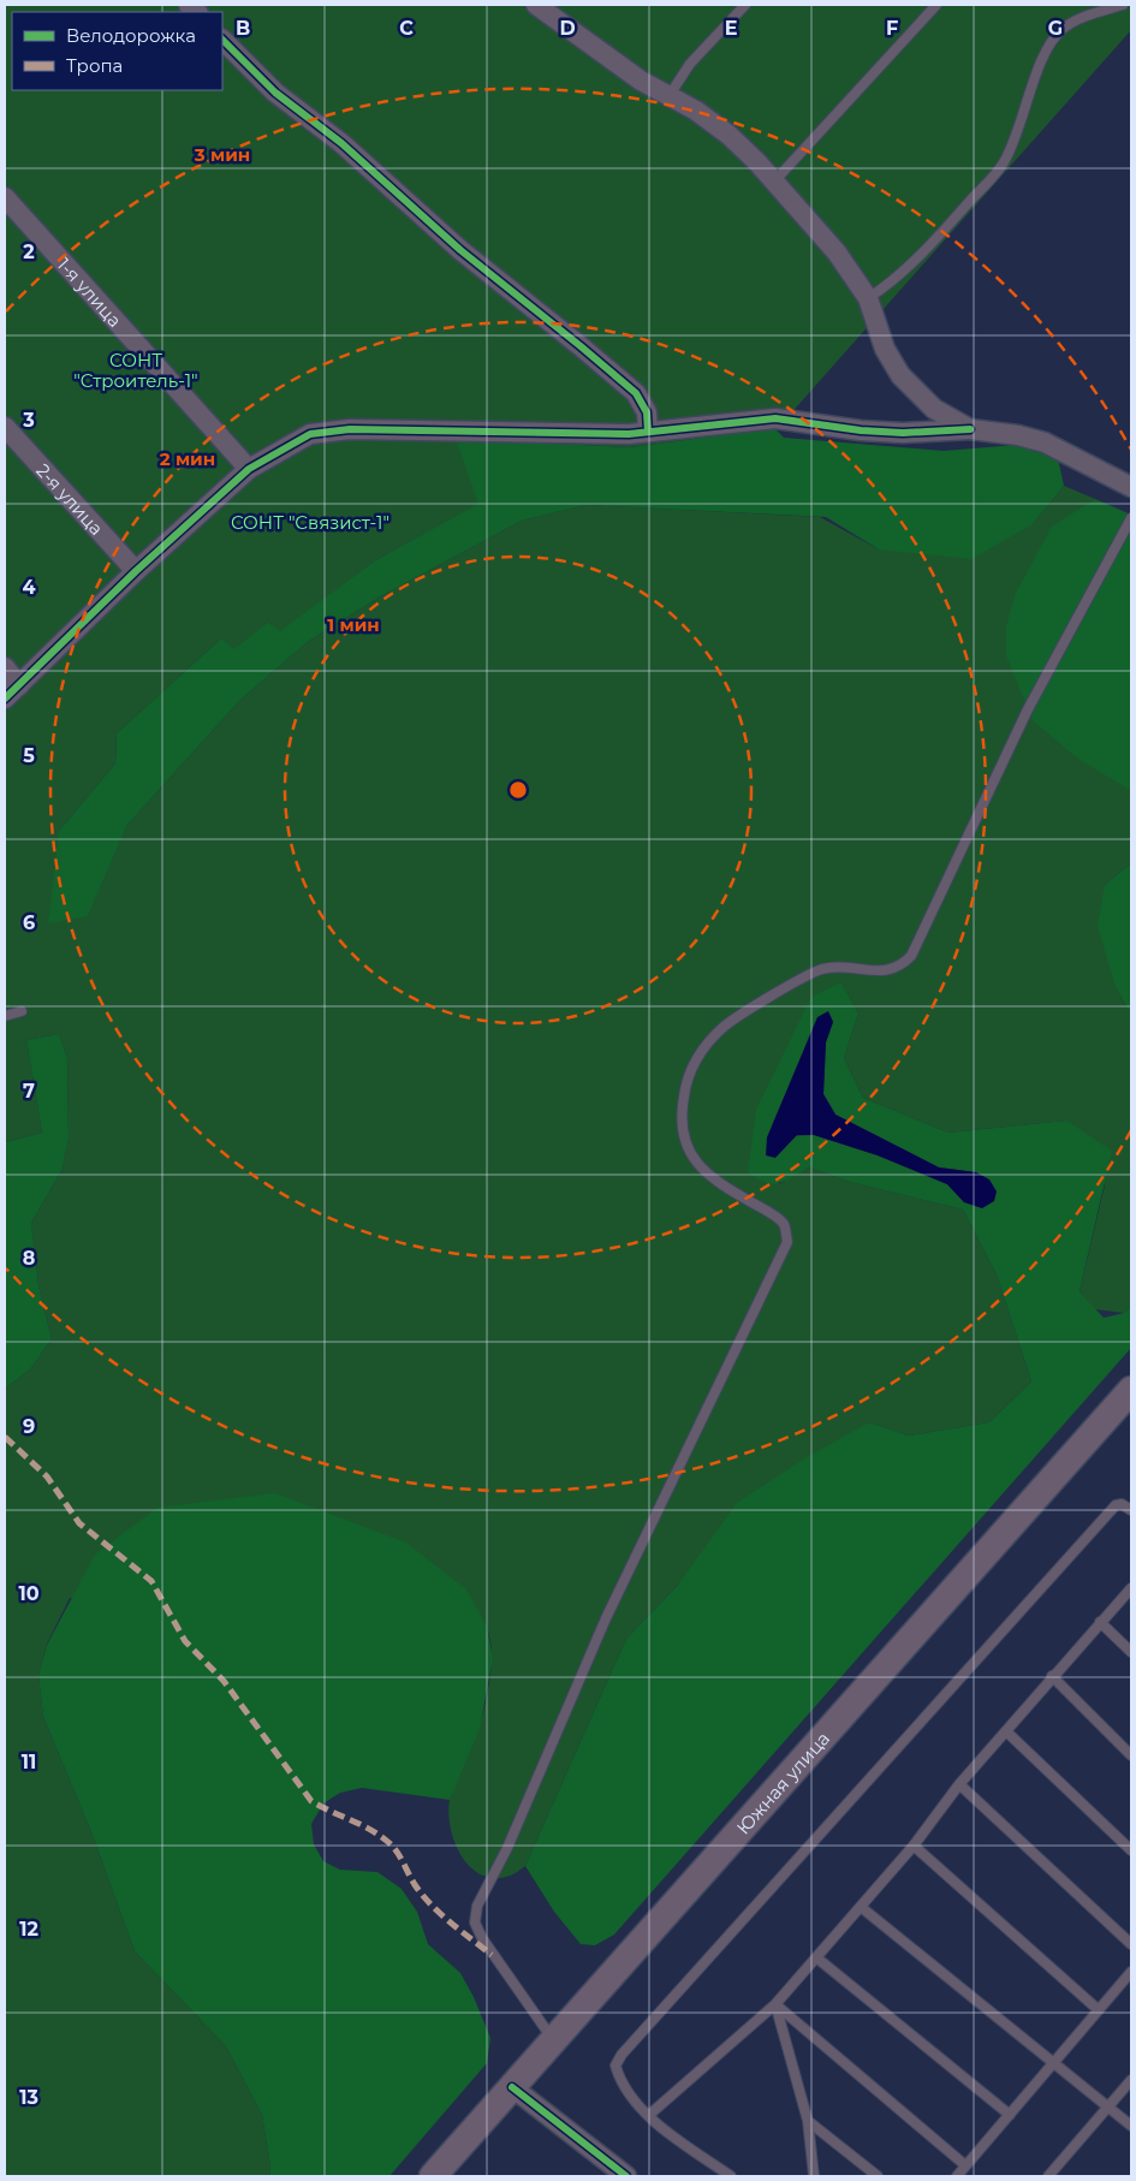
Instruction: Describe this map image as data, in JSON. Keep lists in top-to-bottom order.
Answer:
{
  "streets": {
    "main road": ["Южная улица"],
    "street": ["1-я улица", "2-я улица"]
  },
  "parks": ["СОНТ \"Строитель-1\"", "СОНТ \"Связист-1\""],
  "legend": ["Велодорожка", "Тропа"],
  "grid": {
    "columns": [
      "B",
      "C",
      "D",
      "E",
      "F",
      "G"
    ],
    "rows": [
      "2",
      "3",
      "4",
      "5",
      "6",
      "7",
      "8",
      "9",
      "10",
      "11",
      "12",
      "13"
    ]
  },
  "rings": ["3 мин", "2 мин", "1 мин"]
}
